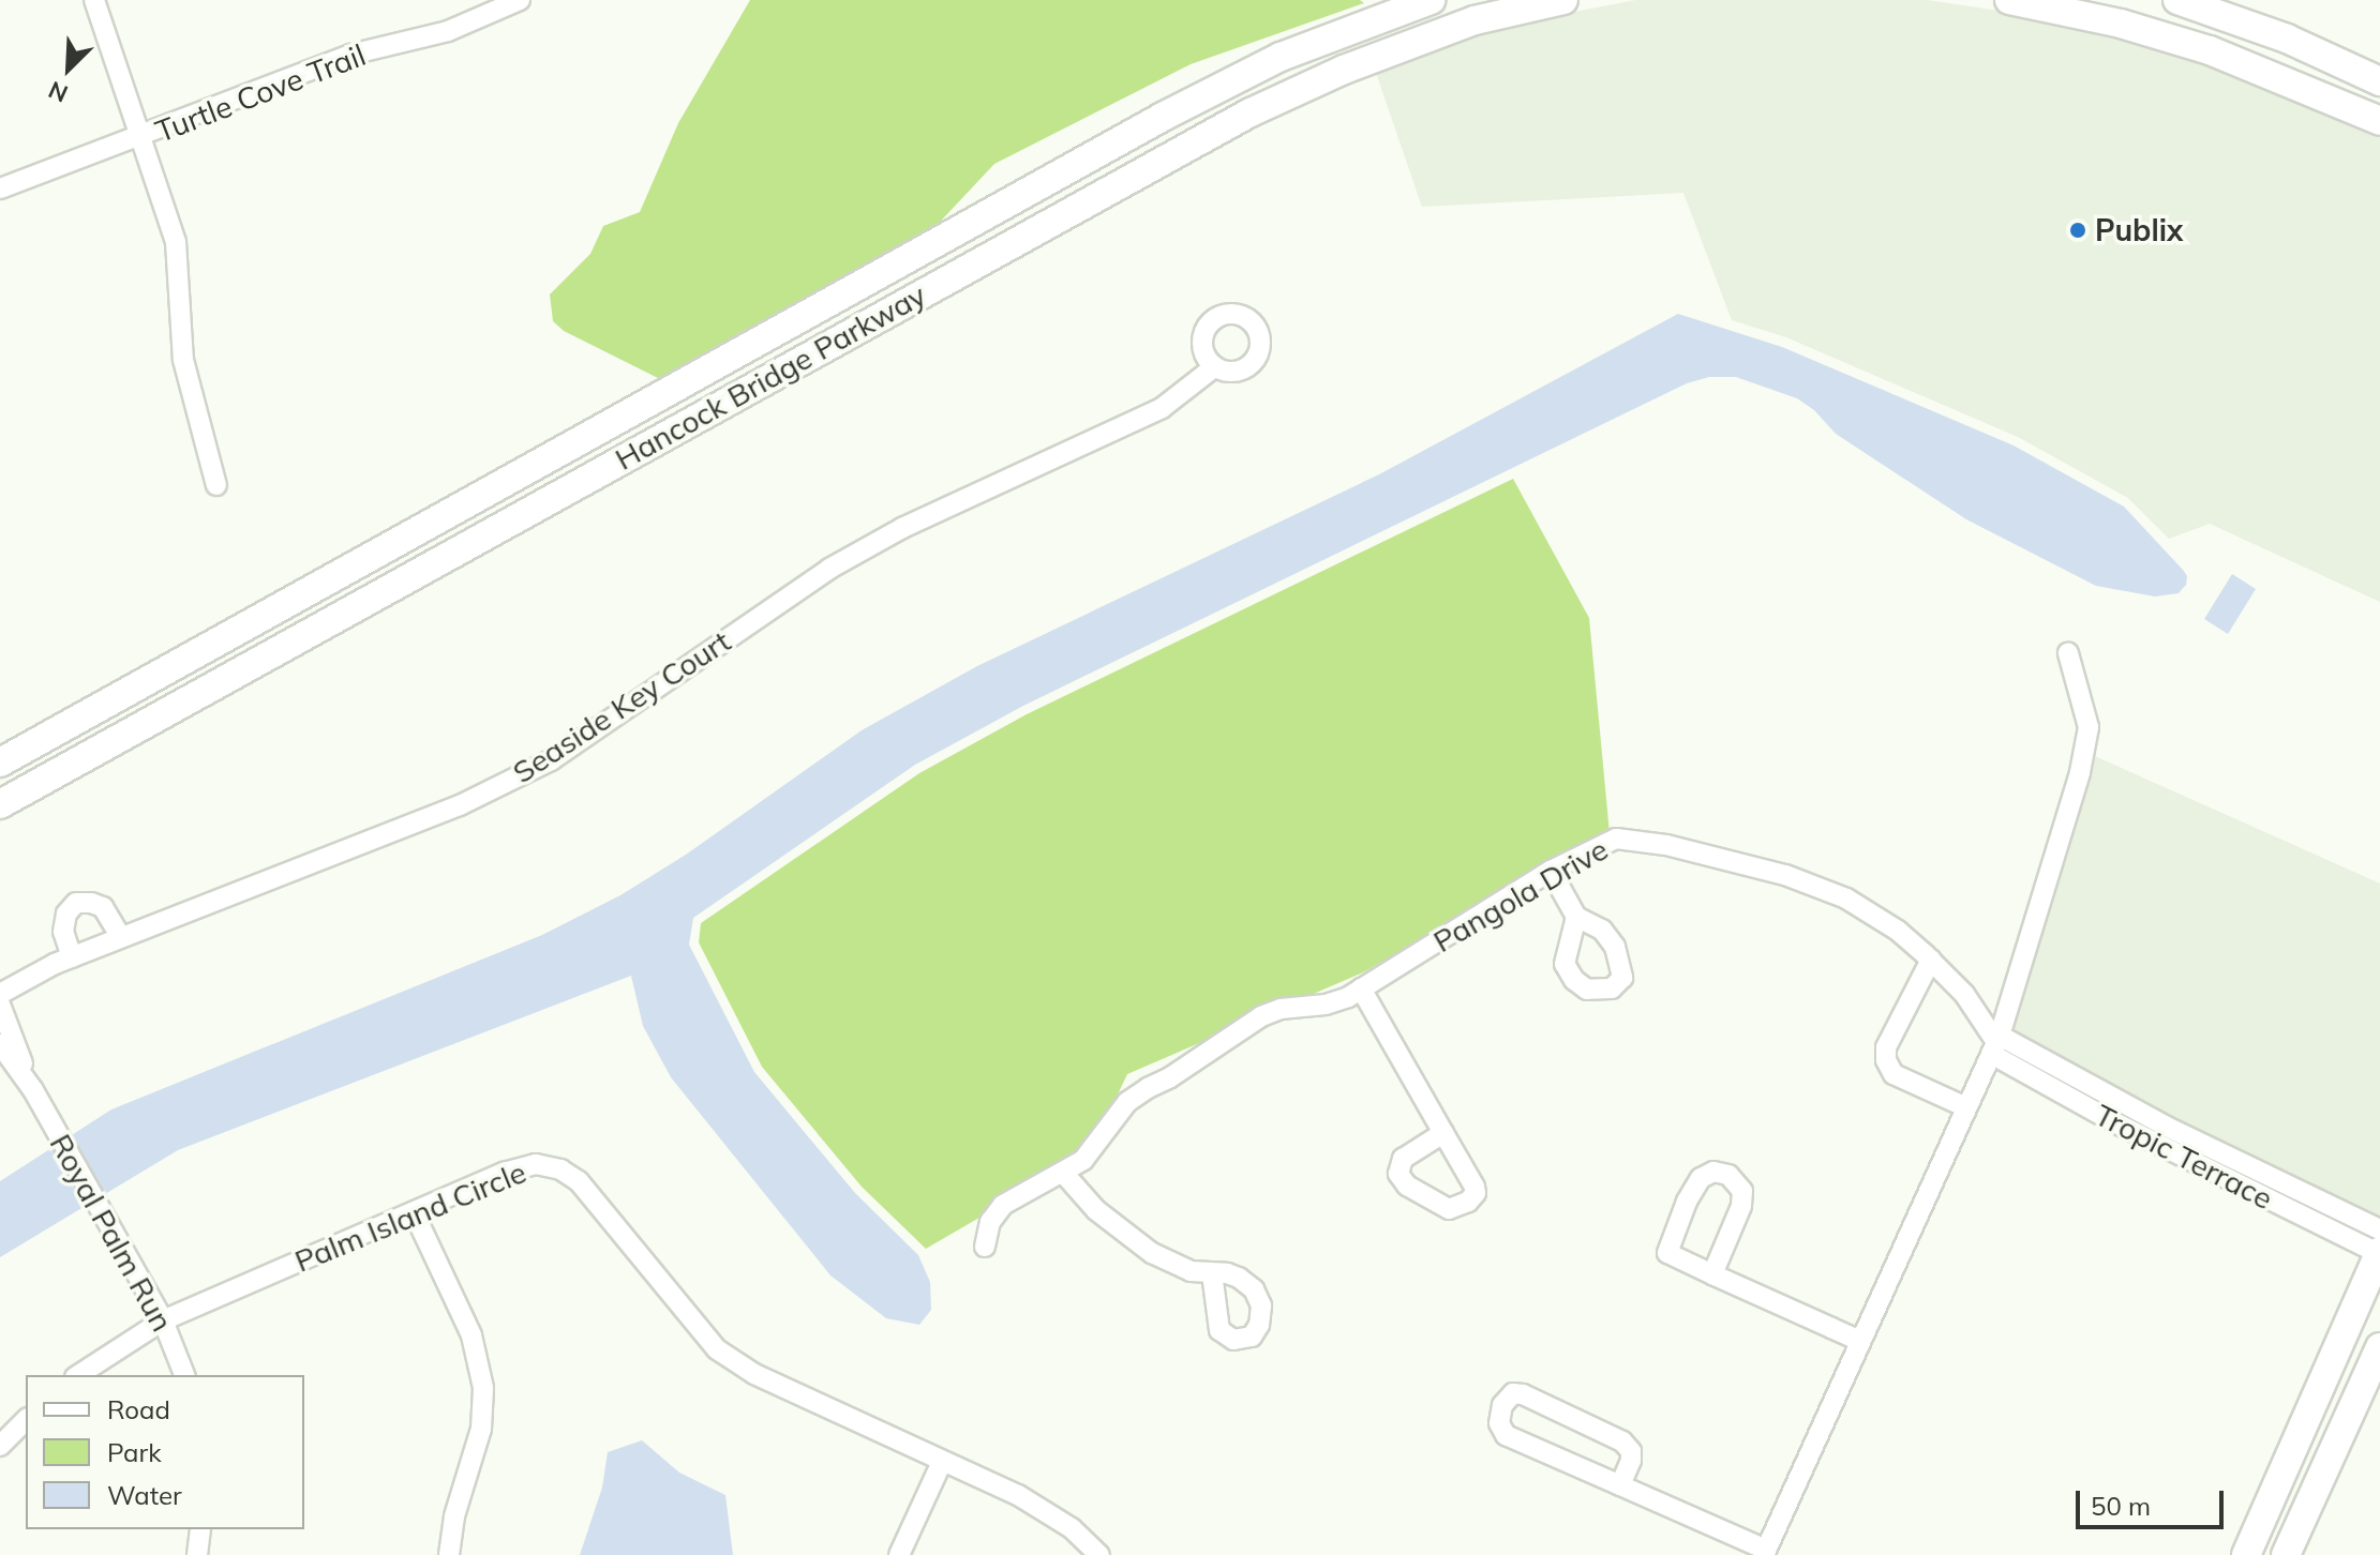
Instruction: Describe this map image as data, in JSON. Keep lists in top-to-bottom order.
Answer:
{
  "streets": {
    "main road": ["Hancock Bridge Parkway"],
    "street": [
      "Turtle Cove Trail",
      "Seaside Key Court",
      "Pangola Drive",
      "Tropic Terrace",
      "Palm Island Circle",
      "Royal Palm Run"
    ]
  },
  "crossings": [
    ["Pangola Drive", "Tropic Terrace"],
    ["Palm Island Circle", "Royal Palm Run"]
  ],
  "places": ["Publix"],
  "legend": ["Road", "Park", "Water"],
  "scale_bar": "50 m",
  "north": "bottom left"
}
